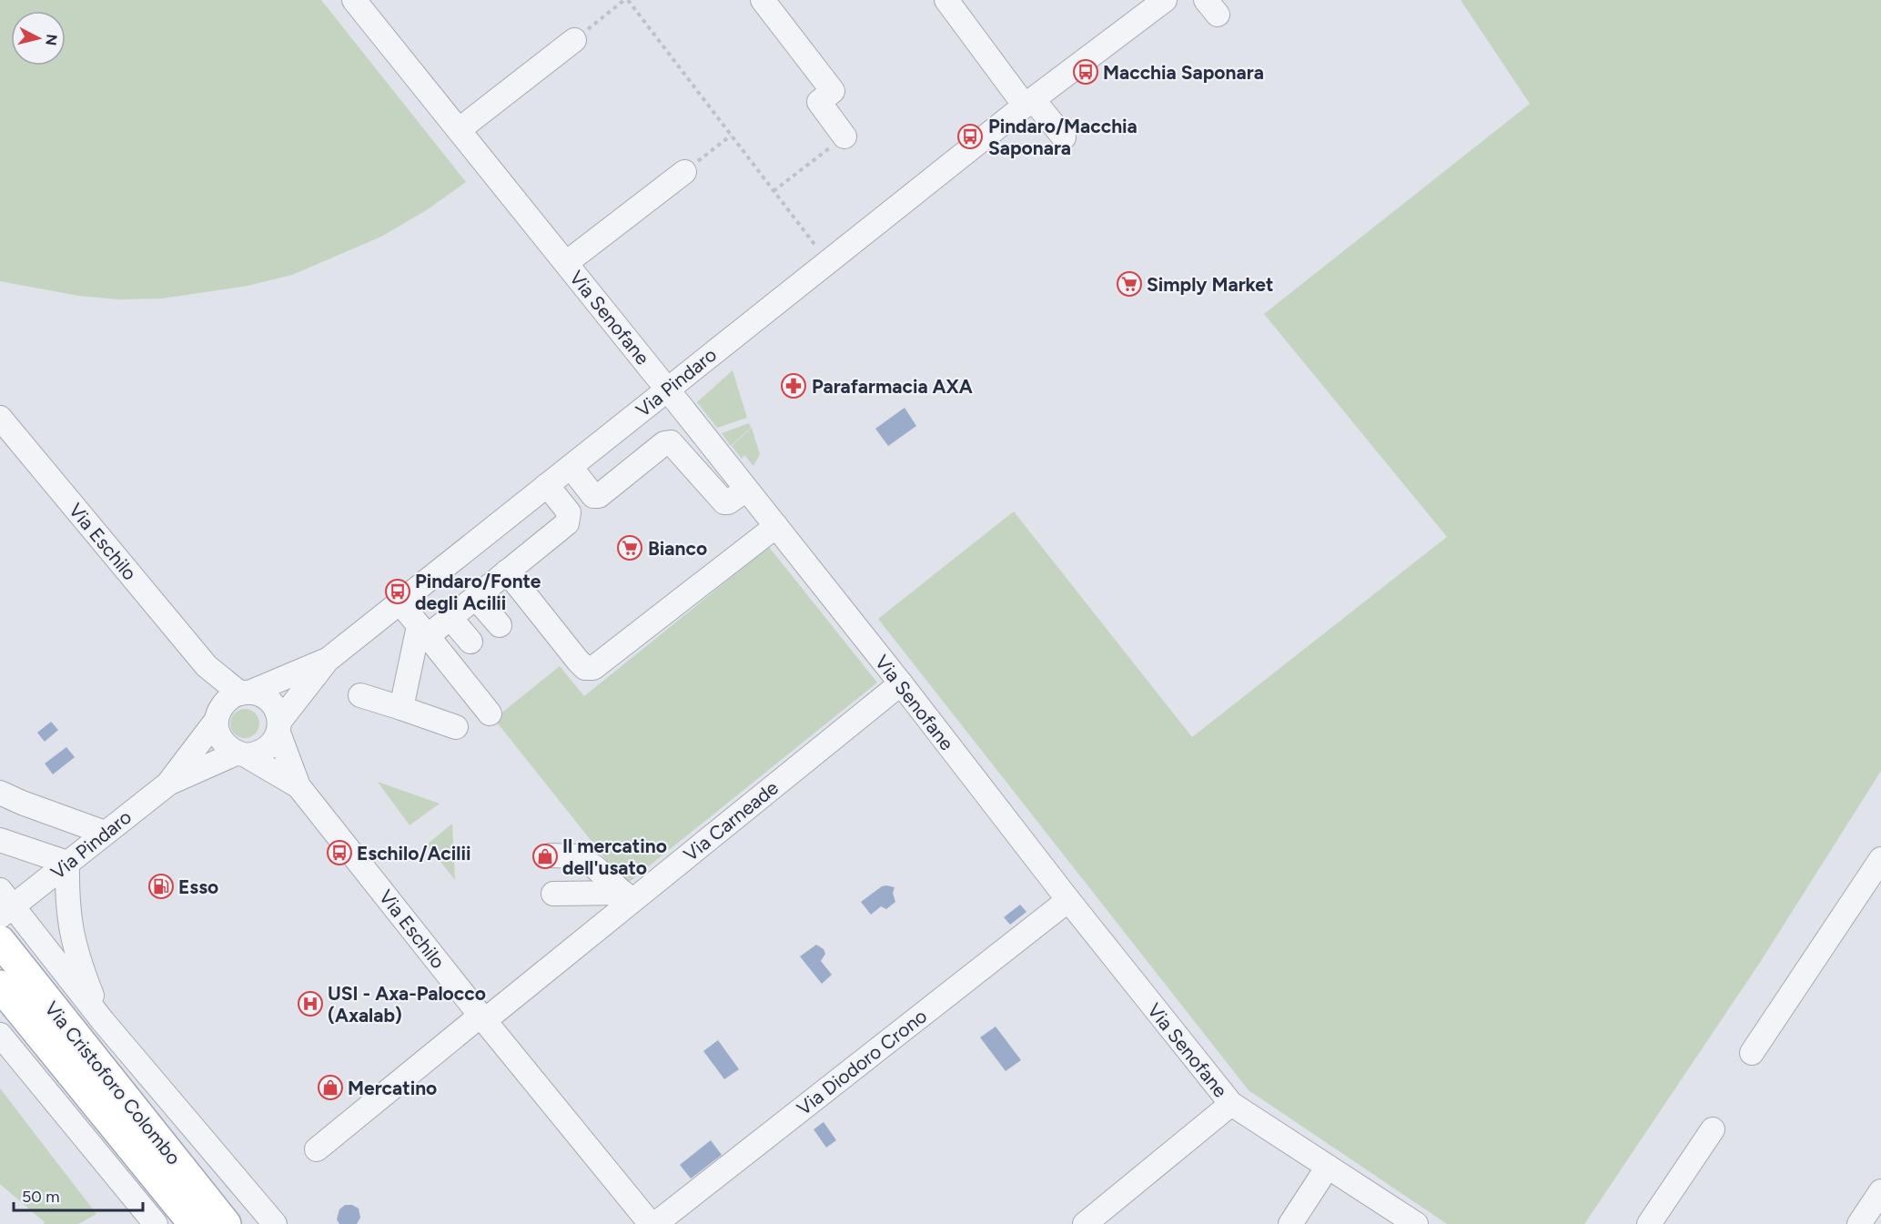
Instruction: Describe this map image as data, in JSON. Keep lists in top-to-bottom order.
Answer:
{
  "streets": {
    "main road": ["Via Cristoforo Colombo"],
    "street": [
      "Via Senofane",
      "Via Pindaro",
      "Via Eschilo",
      "Via Carneade",
      "Via Diodoro Crono"
    ]
  },
  "crossings": [
    ["Via Senofane", "Via Pindaro"],
    ["Via Senofane", "Via Carneade"],
    ["Via Senofane", "Via Diodoro Crono"],
    ["Via Pindaro", "Via Cristoforo Colombo"],
    ["Via Eschilo", "Via Carneade"]
  ],
  "places": {
    "bus stop": [
      "Macchia Saponara",
      "Pindaro/Macchia Saponara",
      "Pindaro/Fonte degli Acilii",
      "Eschilo/Acilii"
    ],
    "supermarket": ["Simply Market", "Bianco"],
    "pharmacy": ["Parafarmacia AXA"],
    "shop": ["Il mercatino dell'usato", "Mercatino"],
    "fuel station": ["Esso"],
    "hospital": ["USI - Axa-Palocco (Axalab)"]
  },
  "scale_bar": "50 m",
  "north": "right"
}
